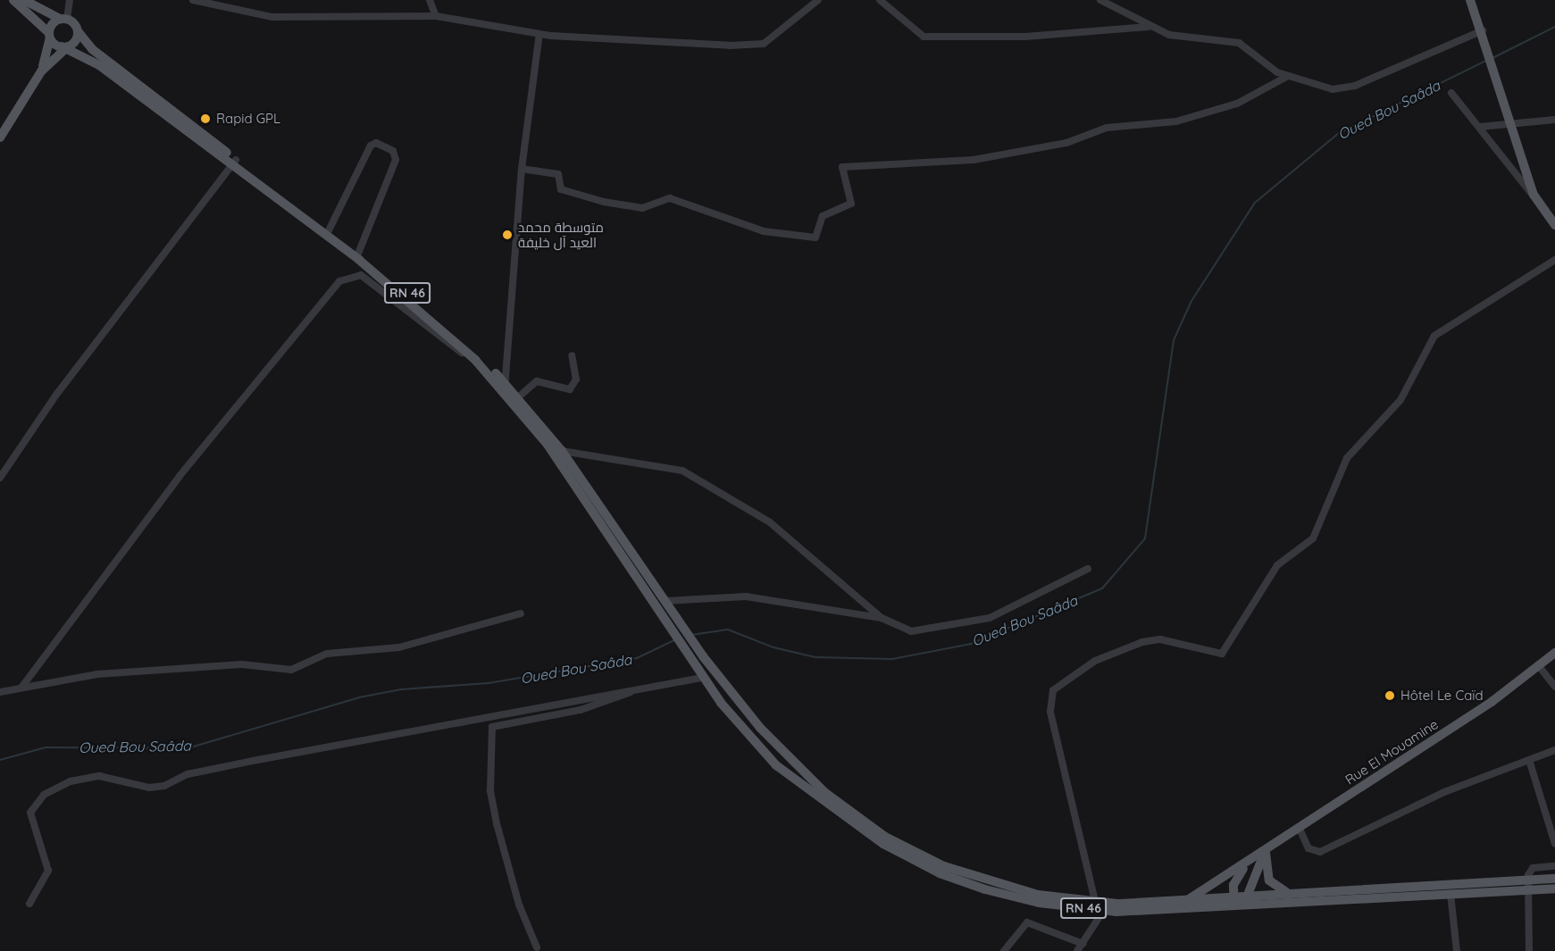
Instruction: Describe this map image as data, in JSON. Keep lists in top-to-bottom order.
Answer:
{
  "streets": {
    "main road": ["RN 46", "Rue El Mouamine"]
  },
  "water": ["Oued Bou Saâda"],
  "places": ["Rapid GPL", "متوسطة محمد العيد آل خليفة", "Hôtel Le Caïd"]
}
